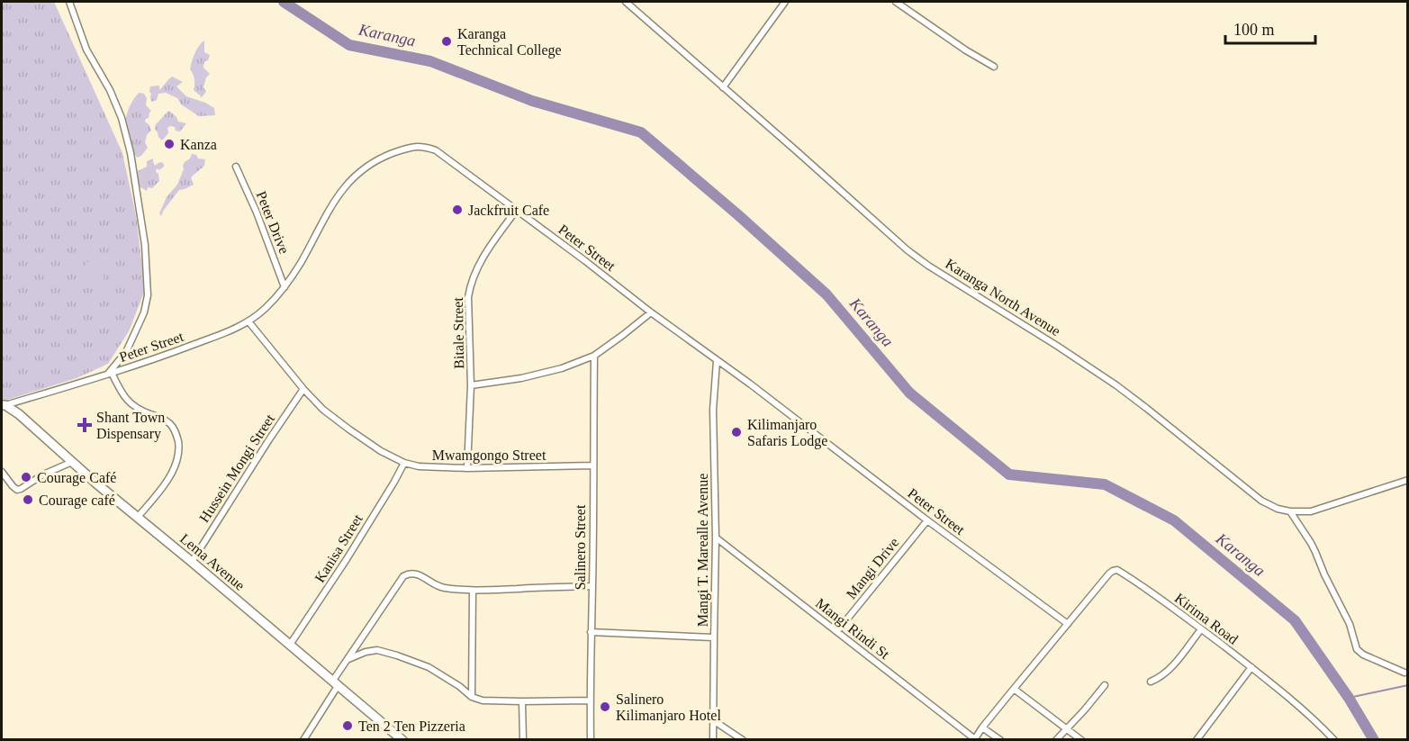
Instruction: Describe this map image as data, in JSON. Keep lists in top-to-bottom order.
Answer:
{
  "streets": {
    "main road": ["Lema Avenue"],
    "street": [
      "Peter Drive",
      "Peter Street",
      "Karanga North Avenue",
      "Bitale Street",
      "Mwamgongo Street",
      "Hussein Mongi Street",
      "Salinero Street",
      "Kanisa Street",
      "Mangi T. Marealle Avenue",
      "Mangi Drive",
      "Kirima Road",
      "Mangi Rindi St"
    ]
  },
  "crossings": [
    ["Peter Drive", "Peter Street"],
    ["Peter Street", "Bitale Street"],
    ["Peter Street", "Mwamgongo Street"],
    ["Peter Street", "Mangi T. Marealle Avenue"],
    ["Peter Street", "Lema Avenue"],
    ["Peter Street", "Mangi Drive"],
    ["Peter Street", "Kirima Road"],
    ["Bitale Street", "Mwamgongo Street"],
    ["Mwamgongo Street", "Hussein Mongi Street"],
    ["Mwamgongo Street", "Salinero Street"],
    ["Mwamgongo Street", "Kanisa Street"],
    ["Hussein Mongi Street", "Lema Avenue"],
    ["Kanisa Street", "Lema Avenue"],
    ["Mangi T. Marealle Avenue", "Mangi Rindi St"],
    ["Mangi Drive", "Mangi Rindi St"]
  ],
  "water": ["Karanga"],
  "places": {
    "other": [
      "Karanga Technical College",
      "Kanza",
      "Jackfruit Cafe",
      "Kilimanjaro Safaris Lodge",
      "Courage Café",
      "Courage café",
      "Salinero Kilimanjaro Hotel",
      "Ten 2 Ten Pizzeria"
    ],
    "health": ["Shant Town Dispensary"]
  },
  "scale_bar": "100 m"
}
